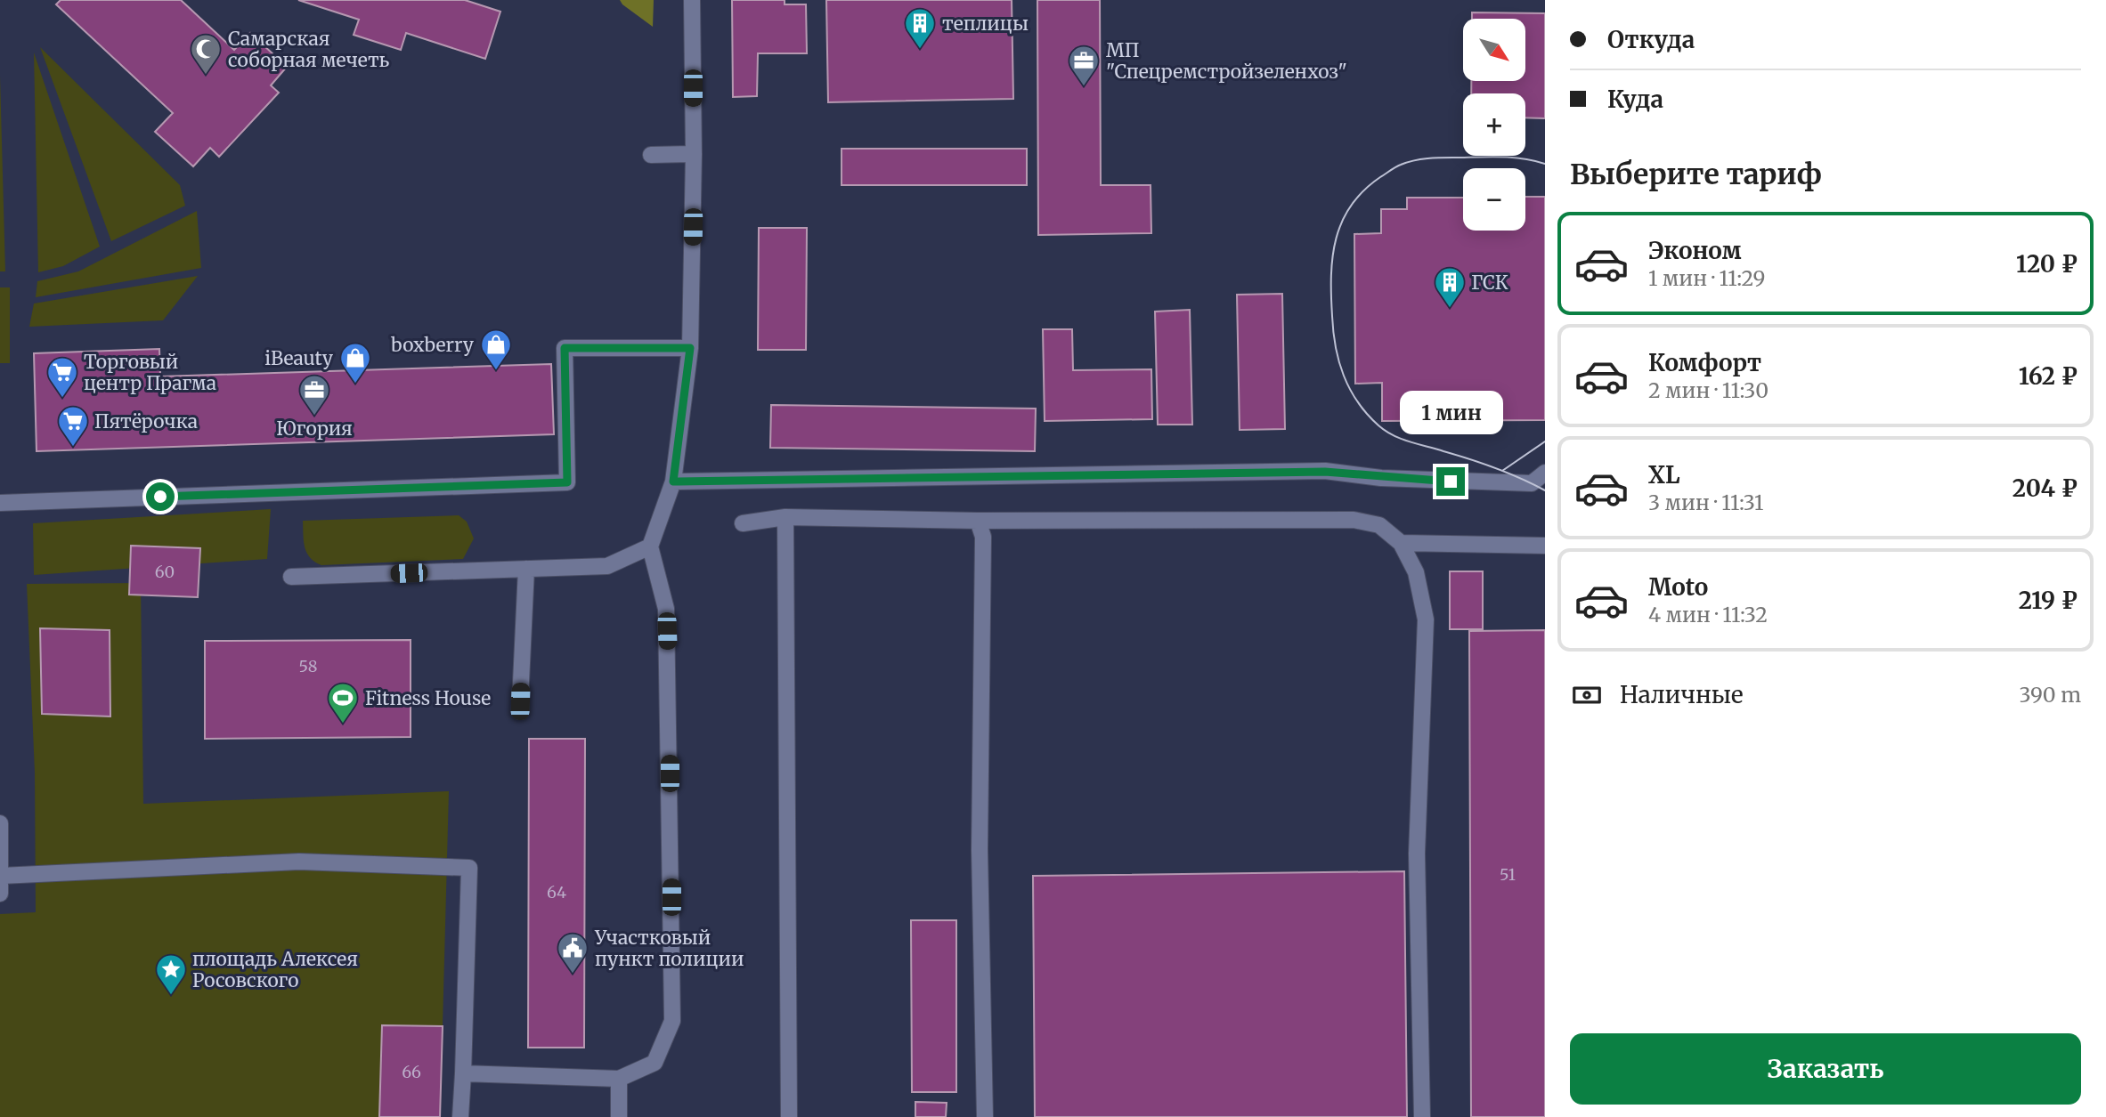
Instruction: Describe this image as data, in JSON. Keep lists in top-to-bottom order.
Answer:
{
  "places": {
    "building": ["теплицы", "ГСК"],
    "mosque": ["Самарская соборная мечеть"],
    "office": ["МП \"Спецремстройзеленхоз\"", "Югория"],
    "shop": ["boxberry", "iBeauty"],
    "supermarket": ["Торговый центр Прагма", "Пятёрочка"],
    "sports": ["Fitness House"],
    "public building": ["Участковый пункт полиции"],
    "place": ["площадь Алексея Росовского"]
  },
  "house_numbers": [
    "60",
    "58",
    "51",
    "64",
    "66"
  ],
  "north": "bottom right",
  "page": {
    "banner": ["Откуда", "Куда"],
    "map_buttons": ["+", "−"],
    "heading": "Выберите тариф",
    "list": [
      {
        "name": "Эконом",
        "note": "1 мин · 11:29",
        "value": "120 ₽"
      },
      {
        "name": "Комфорт",
        "note": "2 мин · 11:30",
        "value": "162 ₽"
      },
      {
        "name": "XL",
        "note": "3 мин · 11:31",
        "value": "204 ₽"
      },
      {
        "name": "Moto",
        "note": "4 мин · 11:32",
        "value": "219 ₽"
      }
    ],
    "bubble": "1 мин",
    "pay": ["Наличные", "390 m"],
    "buttons": "Заказать"
  }
}
